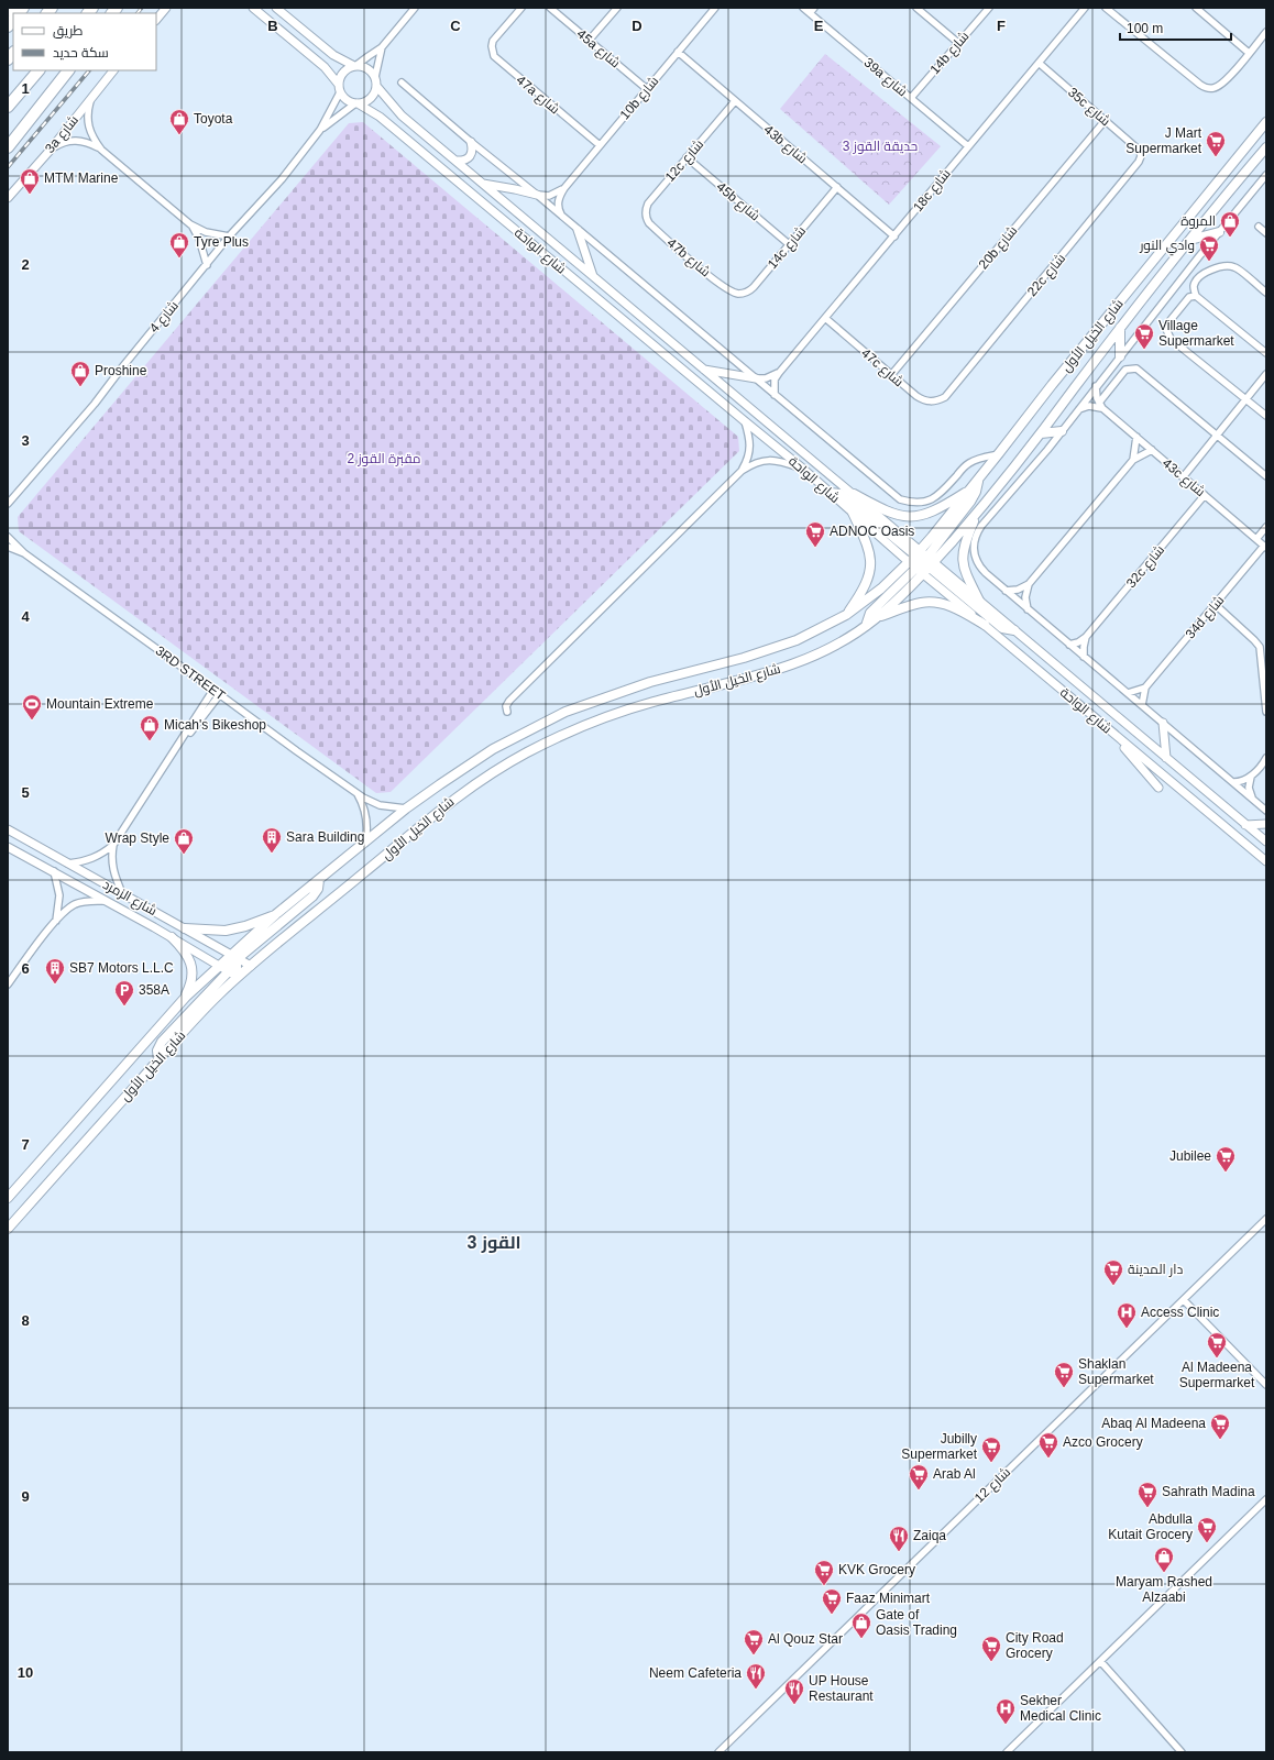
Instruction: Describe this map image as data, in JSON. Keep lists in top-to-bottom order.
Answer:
{
  "streets": {
    "main road": ["شارع الخيل الأول"],
    "street": [
      "45a شارع",
      "14b شارع",
      "39a شارع",
      "47a شارع",
      "10b شارع",
      "35c شارع",
      "3a شارع",
      "43b شارع",
      "12c شارع",
      "18c شارع",
      "45b شارع",
      "14c شارع",
      "20b شارع",
      "شارع الواحة",
      "47b شارع",
      "22c شارع",
      "شارع 4",
      "47c شارع",
      "43c شارع",
      "32c شارع",
      "34d شارع",
      "3RD STREET",
      "شارع الزمرد",
      "شارع 12"
    ]
  },
  "crossings": [
    ["45a شارع", "10b شارع"],
    ["14b شارع", "39a شارع"],
    ["39a شارع", "18c شارع"],
    ["47a شارع", "10b شارع"],
    ["10b شارع", "43b شارع"],
    ["35c شارع", "18c شارع"],
    ["35c شارع", "20b شارع"],
    ["35c شارع", "22c شارع"],
    ["43b شارع", "12c شارع"],
    ["43b شارع", "18c شارع"],
    ["43b شارع", "14c شارع"],
    ["12c شارع", "45b شارع"],
    ["12c شارع", "47b شارع"],
    ["18c شارع", "47c شارع"],
    ["45b شارع", "14c شارع"],
    ["14c شارع", "47b شارع"],
    ["20b شارع", "47c شارع"],
    ["شارع الواحة", "شارع 4"],
    ["شارع الواحة", "شارع الخيل الأول"],
    ["22c شارع", "47c شارع"],
    ["شارع الخيل الأول", "3RD STREET"],
    ["شارع الخيل الأول", "شارع الزمرد"],
    ["43c شارع", "32c شارع"],
    ["43c شارع", "34d شارع"]
  ],
  "districts": ["القوز 3"],
  "parks": ["حديقة القوز 3", "مقبرة القوز 2"],
  "places": {
    "shop": [
      "Toyota",
      "MTM Marine",
      "المروة",
      "Tyre Plus",
      "Proshine",
      "Micah's Bikeshop",
      "Wrap Style",
      "Maryam Rashed Alzaabi",
      "Gate of Oasis Trading"
    ],
    "supermarket": [
      "J Mart Supermarket",
      "وادي النور",
      "Village Supermarket",
      "ADNOC Oasis",
      "Jubilee",
      "دار المدينة",
      "Al Madeena Supermarket",
      "Shaklan Supermarket",
      "Abaq Al Madeena",
      "Azco Grocery",
      "Jubilly Supermarket",
      "Arab Al",
      "Sahrath Madina",
      "Abdulla Kutait Grocery",
      "KVK Grocery",
      "Faaz Minimart",
      "Al Qouz Star",
      "City Road Grocery"
    ],
    "sports": ["Mountain Extreme"],
    "building": ["Sara Building", "SB7 Motors L.L.C"],
    "parking": ["358A"],
    "hospital": ["Access Clinic", "Sekher Medical Clinic"],
    "restaurant": ["Zaiqa", "Neem Cafeteria", "UP House Restaurant"]
  },
  "legend": ["طريق", "سكة حديد"],
  "scale_bar": "100 m",
  "grid": {
    "columns": [
      "B",
      "C",
      "D",
      "E",
      "F"
    ],
    "rows": [
      "1",
      "2",
      "3",
      "4",
      "5",
      "6",
      "7",
      "8",
      "9",
      "10"
    ]
  }
}
